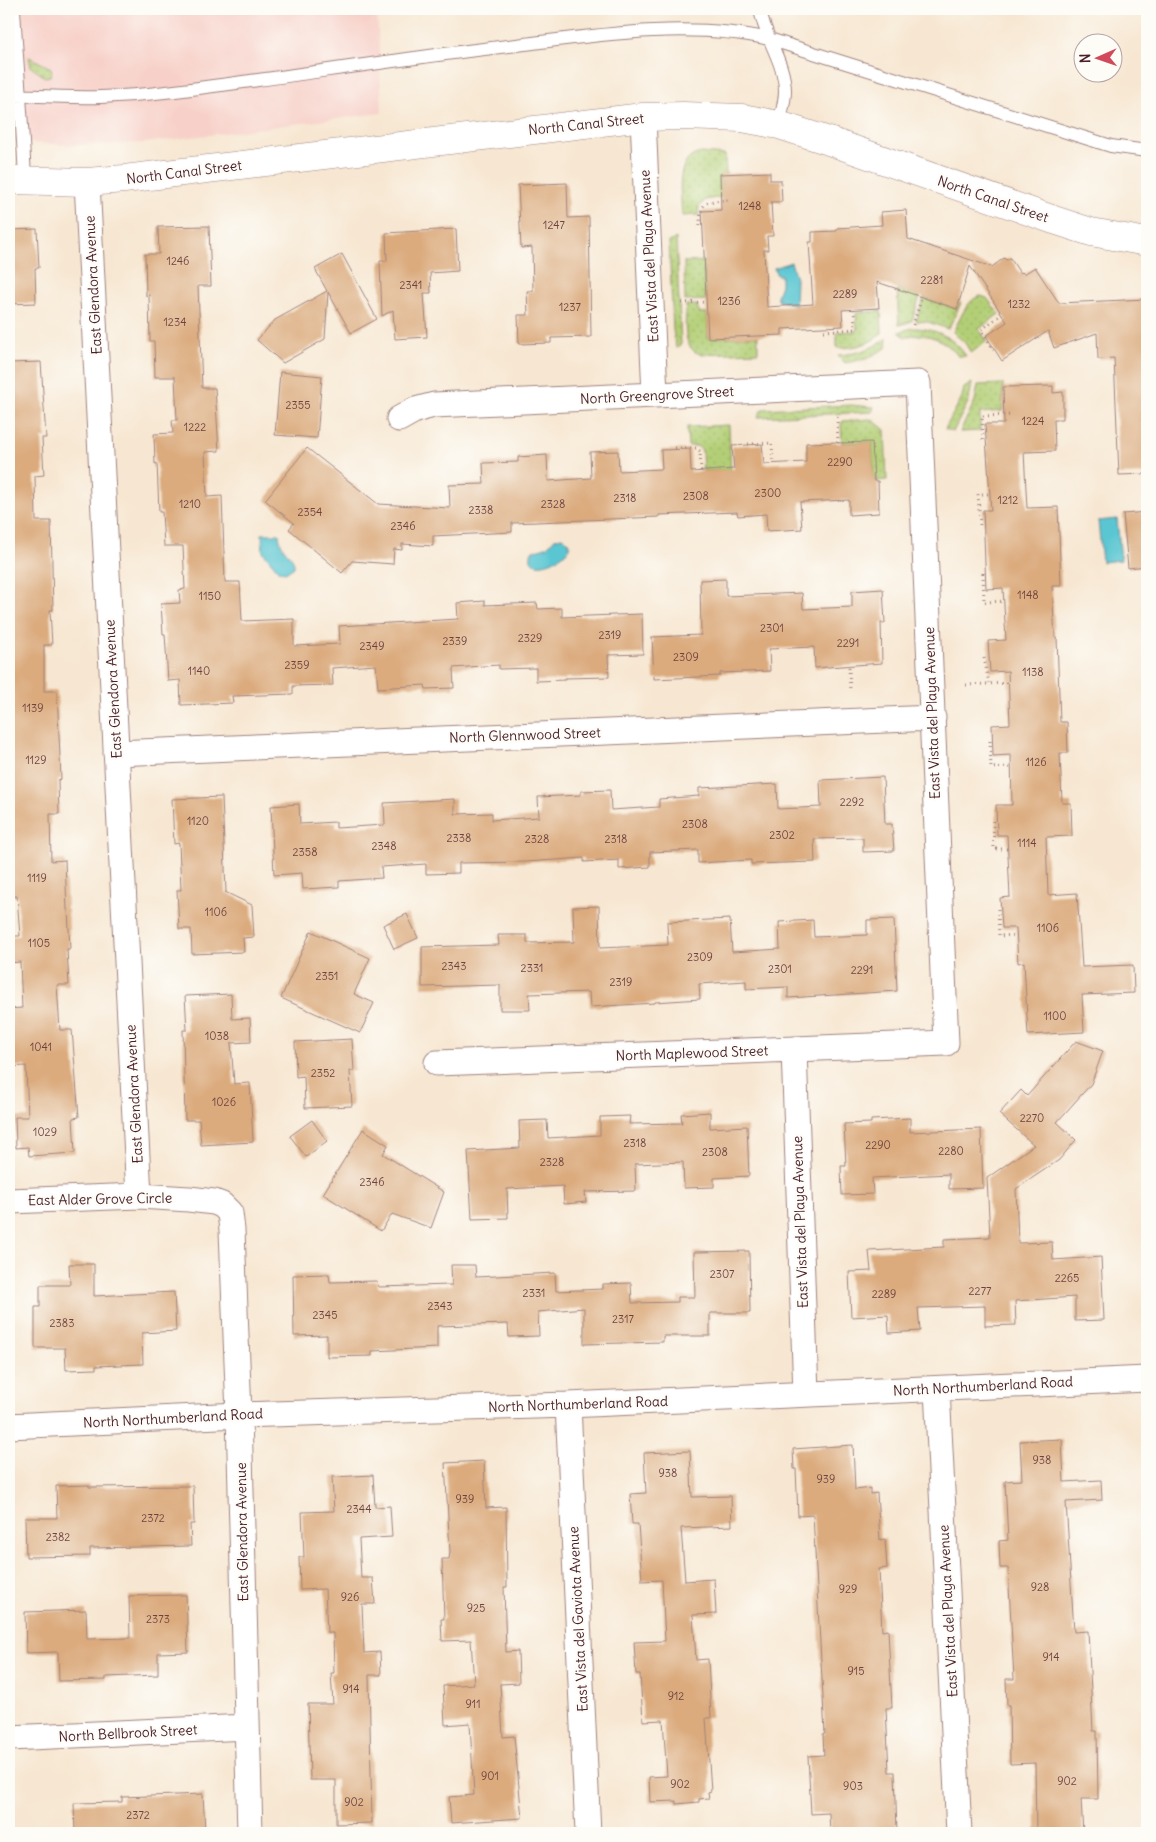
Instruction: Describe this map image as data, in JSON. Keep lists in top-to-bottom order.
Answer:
{
  "streets": {
    "street": [
      "North Canal Street",
      "East Vista del Playa Avenue",
      "East Glendora Avenue",
      "North Greengrove Street",
      "North Glennwood Street",
      "North Maplewood Street",
      "East Alder Grove Circle",
      "North Northumberland Road",
      "East Vista del Gaviota Avenue",
      "North Bellbrook Street"
    ]
  },
  "crossings": [
    ["North Canal Street", "East Vista del Playa Avenue"],
    ["North Canal Street", "East Glendora Avenue"],
    ["East Vista del Playa Avenue", "North Greengrove Street"],
    ["East Vista del Playa Avenue", "North Glennwood Street"],
    ["East Vista del Playa Avenue", "North Maplewood Street"],
    ["East Vista del Playa Avenue", "North Northumberland Road"],
    ["East Glendora Avenue", "North Glennwood Street"],
    ["East Glendora Avenue", "East Alder Grove Circle"],
    ["East Glendora Avenue", "North Northumberland Road"],
    ["East Glendora Avenue", "North Bellbrook Street"],
    ["North Northumberland Road", "East Vista del Gaviota Avenue"]
  ],
  "house_numbers": [
    "1248",
    "1247",
    "1246",
    "2281",
    "2341",
    "2289",
    "1236",
    "1232",
    "1237",
    "1234",
    "2355",
    "1224",
    "1222",
    "2290",
    "2300",
    "2308",
    "2318",
    "1212",
    "1210",
    "2328",
    "2338",
    "2354",
    "2346",
    "1148",
    "1150",
    "2301",
    "2319",
    "2329",
    "2339",
    "2291",
    "2349",
    "2309",
    "2359",
    "1140",
    "1138",
    "1139",
    "1129",
    "1126",
    "2292",
    "1120",
    "2308",
    "2302",
    "2338",
    "2328",
    "2318",
    "1114",
    "2348",
    "2358",
    "1119",
    "1106",
    "1106",
    "1105",
    "2309",
    "2343",
    "2331",
    "2301",
    "2291",
    "2351",
    "2319",
    "1100",
    "1038",
    "1041",
    "2352",
    "1026",
    "2270",
    "1029",
    "2318",
    "2290",
    "2280",
    "2308",
    "2328",
    "2346",
    "2307",
    "2265",
    "2277",
    "2331",
    "2289",
    "2343",
    "2345",
    "2317",
    "2383",
    "938",
    "938",
    "939",
    "939",
    "2344",
    "2372",
    "2382",
    "928",
    "929",
    "926",
    "925",
    "2373",
    "914",
    "915",
    "914",
    "912",
    "911",
    "901",
    "902",
    "902",
    "903",
    "902",
    "2372"
  ],
  "north": "left"
}
